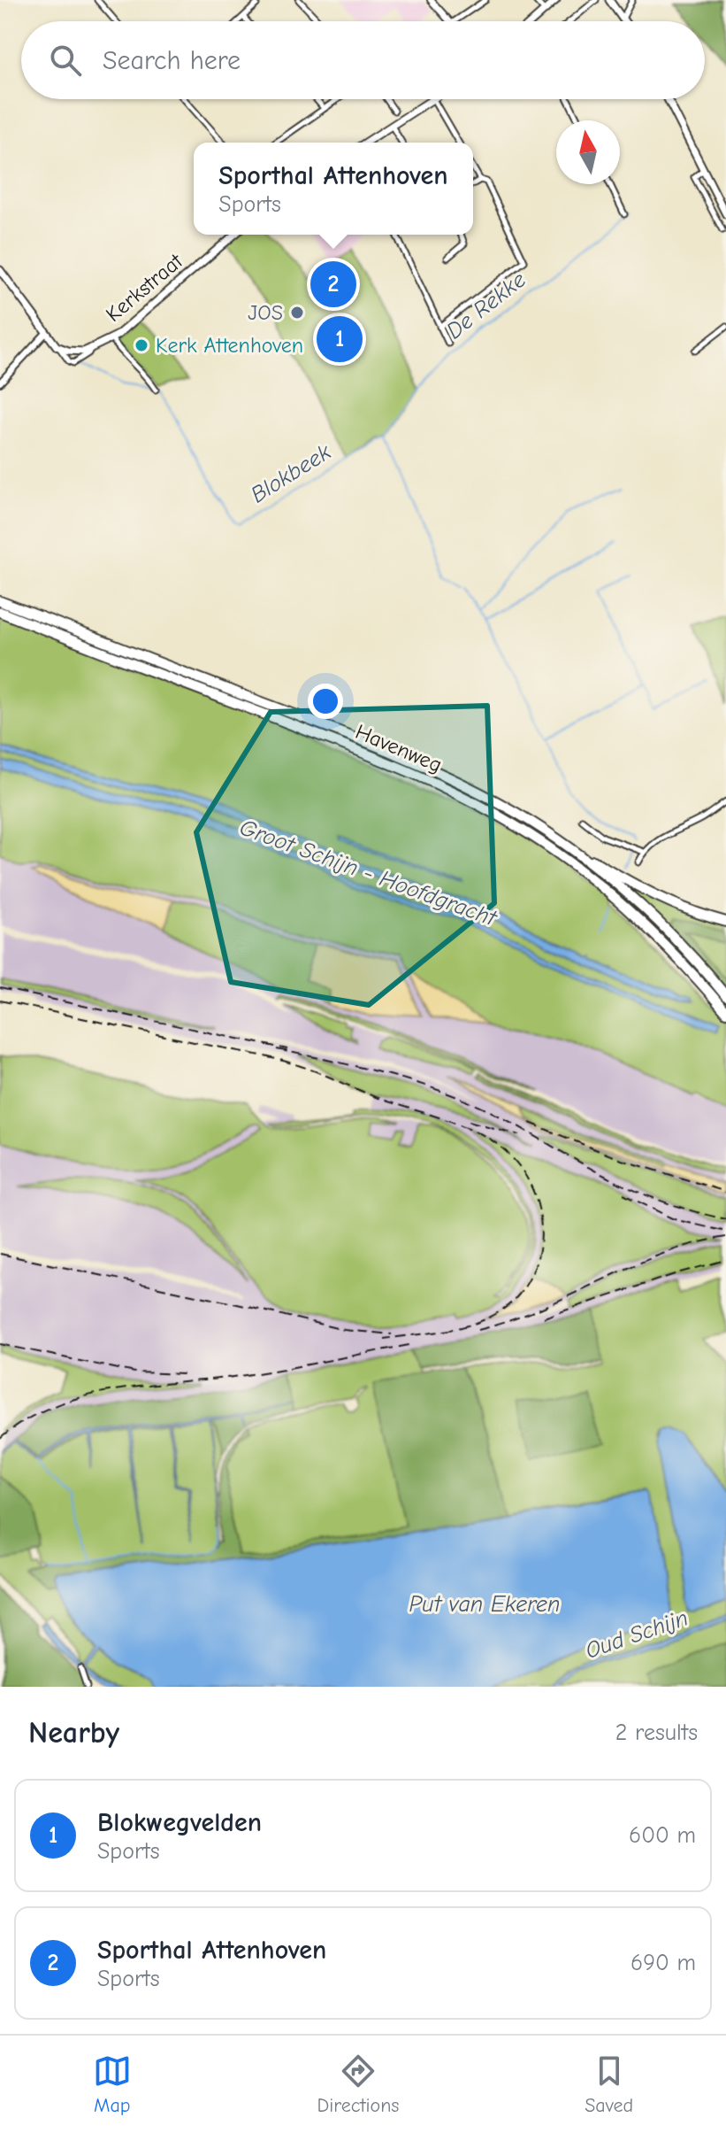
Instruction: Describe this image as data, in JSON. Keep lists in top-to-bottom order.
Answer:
{
  "streets": {
    "highway": ["Havenweg"],
    "main road": ["Kerkstraat"]
  },
  "water": [
    "De Rekke",
    "Blokbeek",
    "Groot Schijn - Hoofdgracht",
    "Put van Ekeren",
    "Oud Schijn"
  ],
  "places": ["JOS", "Kerk Attenhoven"],
  "north": "top",
  "page": {
    "search": "Search here",
    "popup": ["Sporthal Attenhoven", "Sports"],
    "pins": ["2", "1"],
    "heading": ["Nearby", "2 results"],
    "list": [
      {
        "mark": "1",
        "name": "Blokwegvelden",
        "note": "Sports",
        "value": "600 m"
      },
      {
        "mark": "2",
        "name": "Sporthal Attenhoven",
        "note": "Sports",
        "value": "690 m"
      }
    ],
    "nav": ["Map", "Directions", "Saved"]
  }
}
